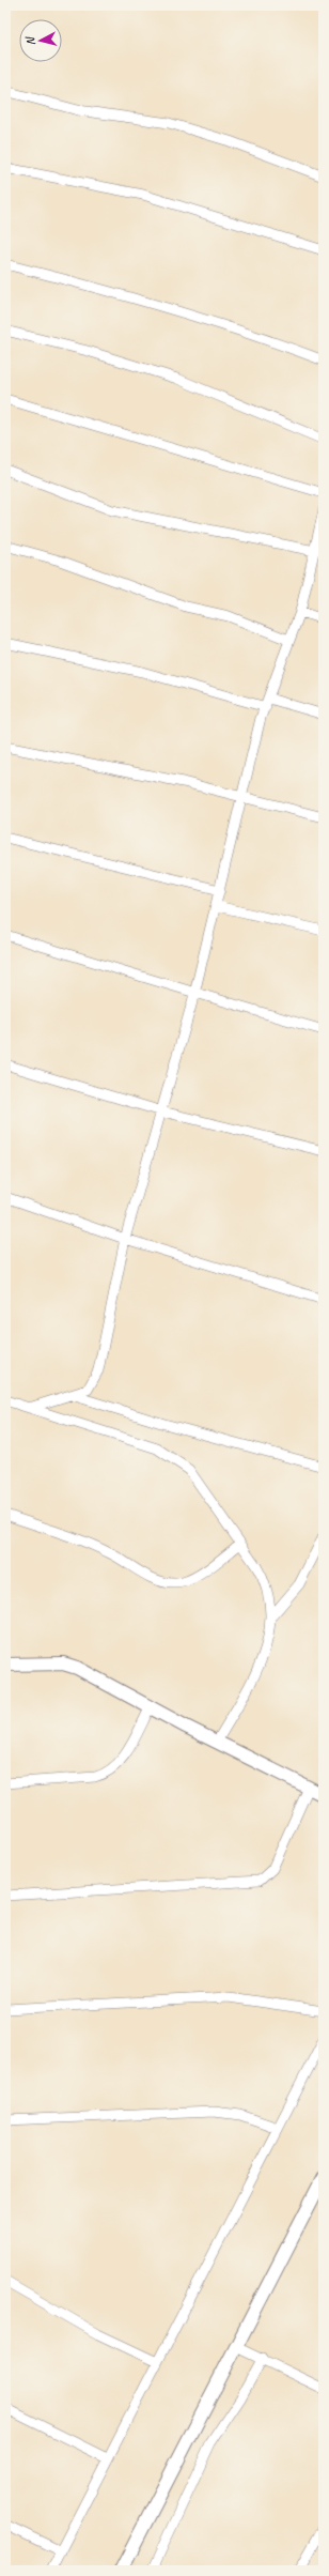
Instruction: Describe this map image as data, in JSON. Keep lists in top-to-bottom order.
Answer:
{
  "north": "left"
}
